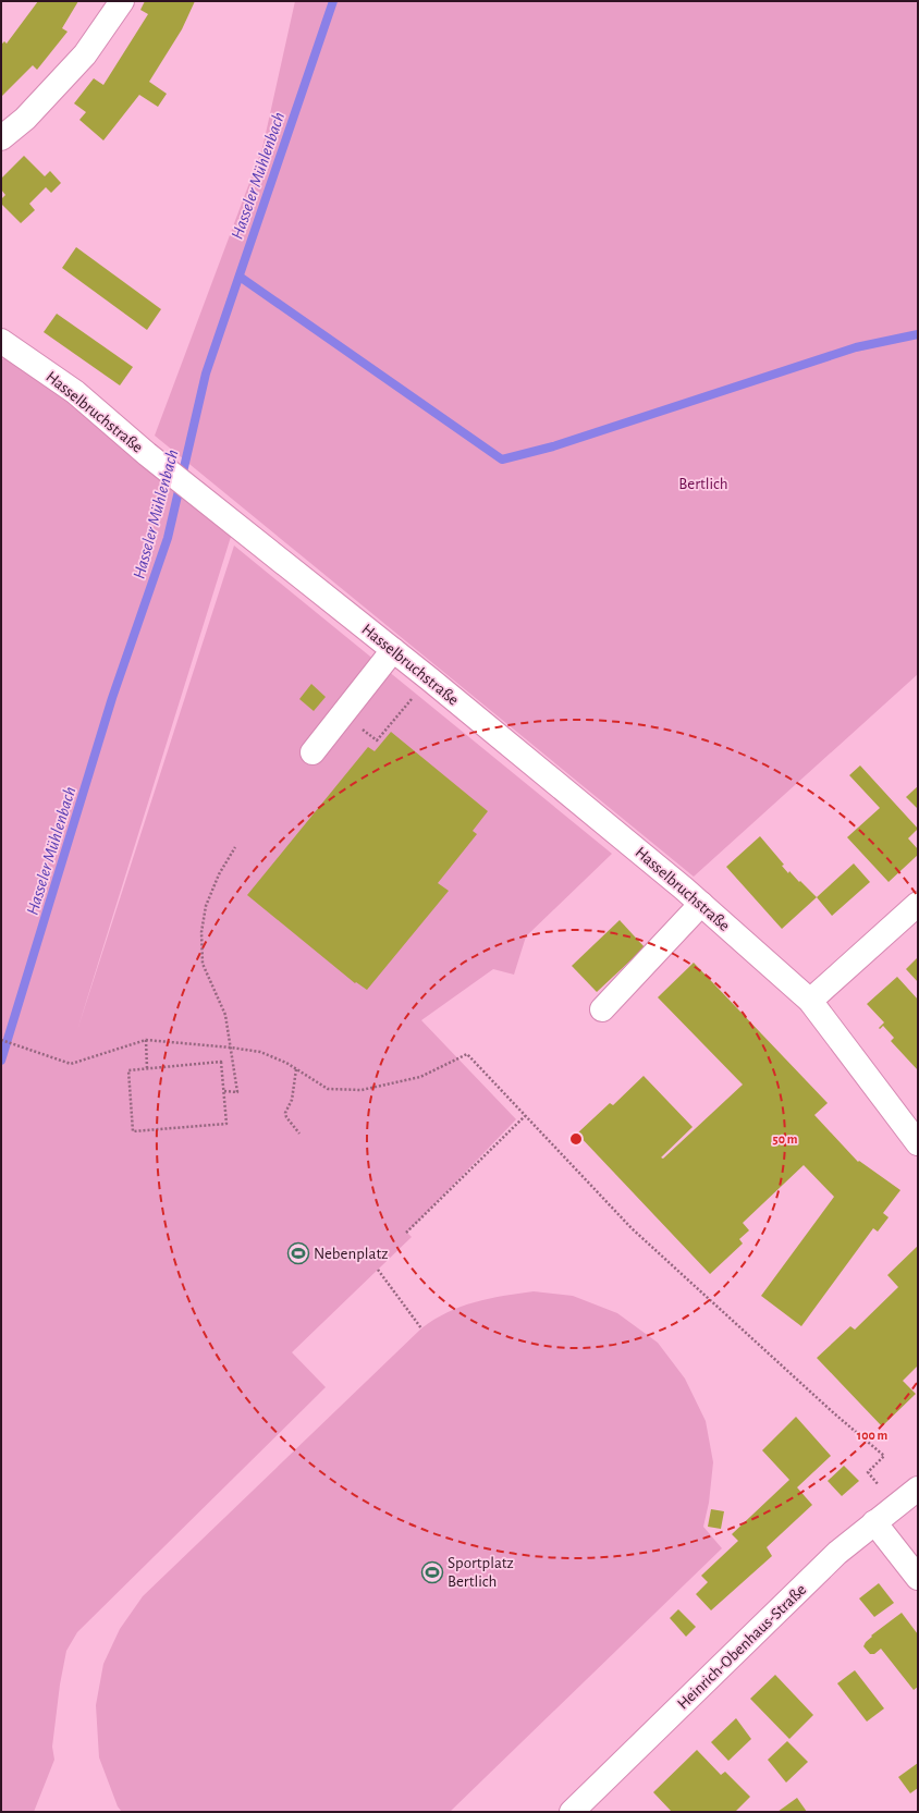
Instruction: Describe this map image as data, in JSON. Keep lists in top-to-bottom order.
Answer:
{
  "streets": {
    "street": ["Hasselbruchstraße", "Heinrich-Obenhaus-Straße"]
  },
  "water": ["Hasseler Mühlenbach"],
  "parks": ["Bertlich"],
  "places": {
    "sports": ["Nebenplatz", "Sportplatz Bertlich"]
  },
  "rings": ["50 m", "100 m"]
}
